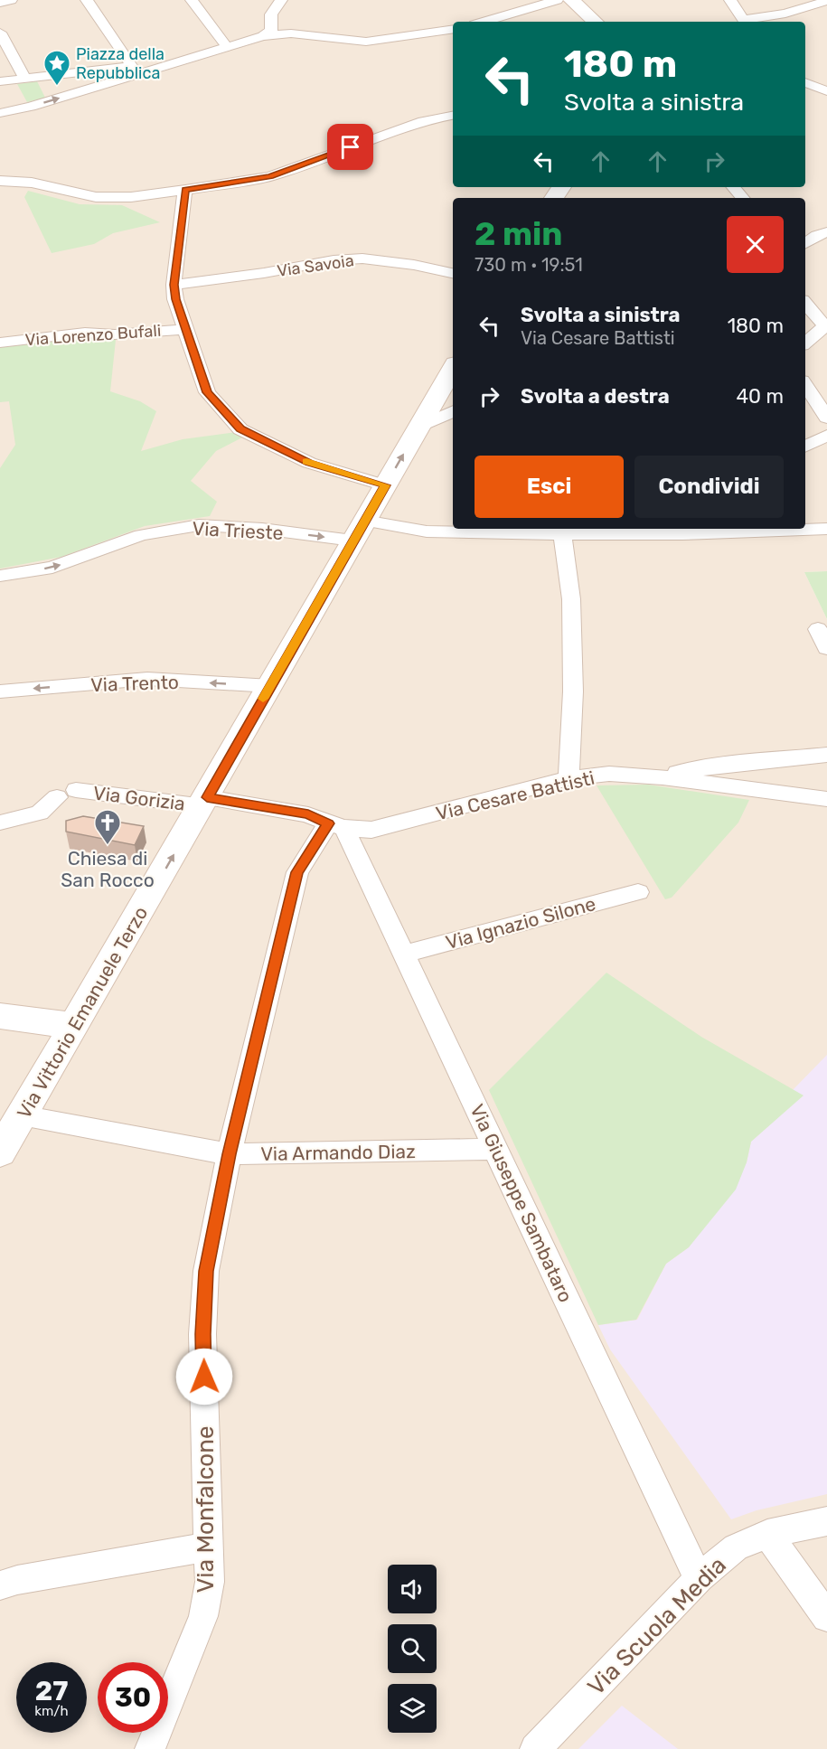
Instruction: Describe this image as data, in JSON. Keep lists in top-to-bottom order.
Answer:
{
  "streets": {
    "street": [
      "Via Savoia",
      "Via Lorenzo Bufali",
      "Via Trieste",
      "Via Trento",
      "Via Cesare Battisti",
      "Via Gorizia",
      "Via Ignazio Silone",
      "Via Vittorio Emanuele Terzo",
      "Via Armando Diaz",
      "Via Giuseppe Sambataro",
      "Via Monfalcone",
      "Via Scuola Media"
    ]
  },
  "crossings": [
    ["Via Trieste", "Via Vittorio Emanuele Terzo"],
    ["Via Trento", "Via Vittorio Emanuele Terzo"],
    ["Via Cesare Battisti", "Via Gorizia"],
    ["Via Cesare Battisti", "Via Vittorio Emanuele Terzo"],
    ["Via Cesare Battisti", "Via Giuseppe Sambataro"],
    ["Via Cesare Battisti", "Via Monfalcone"],
    ["Via Gorizia", "Via Vittorio Emanuele Terzo"],
    ["Via Ignazio Silone", "Via Giuseppe Sambataro"],
    ["Via Vittorio Emanuele Terzo", "Via Armando Diaz"],
    ["Via Armando Diaz", "Via Giuseppe Sambataro"],
    ["Via Armando Diaz", "Via Monfalcone"],
    ["Via Giuseppe Sambataro", "Via Monfalcone"],
    ["Via Giuseppe Sambataro", "Via Scuola Media"]
  ],
  "one_way": ["Via Trieste", "Via Trento", "Via Vittorio Emanuele Terzo"],
  "places": {
    "place": ["Piazza della Repubblica"],
    "church": ["Chiesa di San Rocco"]
  },
  "page": {
    "turn": ["180 m", "Svolta a sinistra"],
    "heading": ["2 min", "730 m · 19:51"],
    "list": [
      {
        "name": "Svolta a sinistra",
        "note": "Via Cesare Battisti",
        "value": "180 m"
      },
      {
        "name": "Svolta a destra",
        "value": "40 m"
      }
    ],
    "buttons": ["Esci", "Condividi"],
    "speed": "27 km/h",
    "limit": "30"
  }
}
